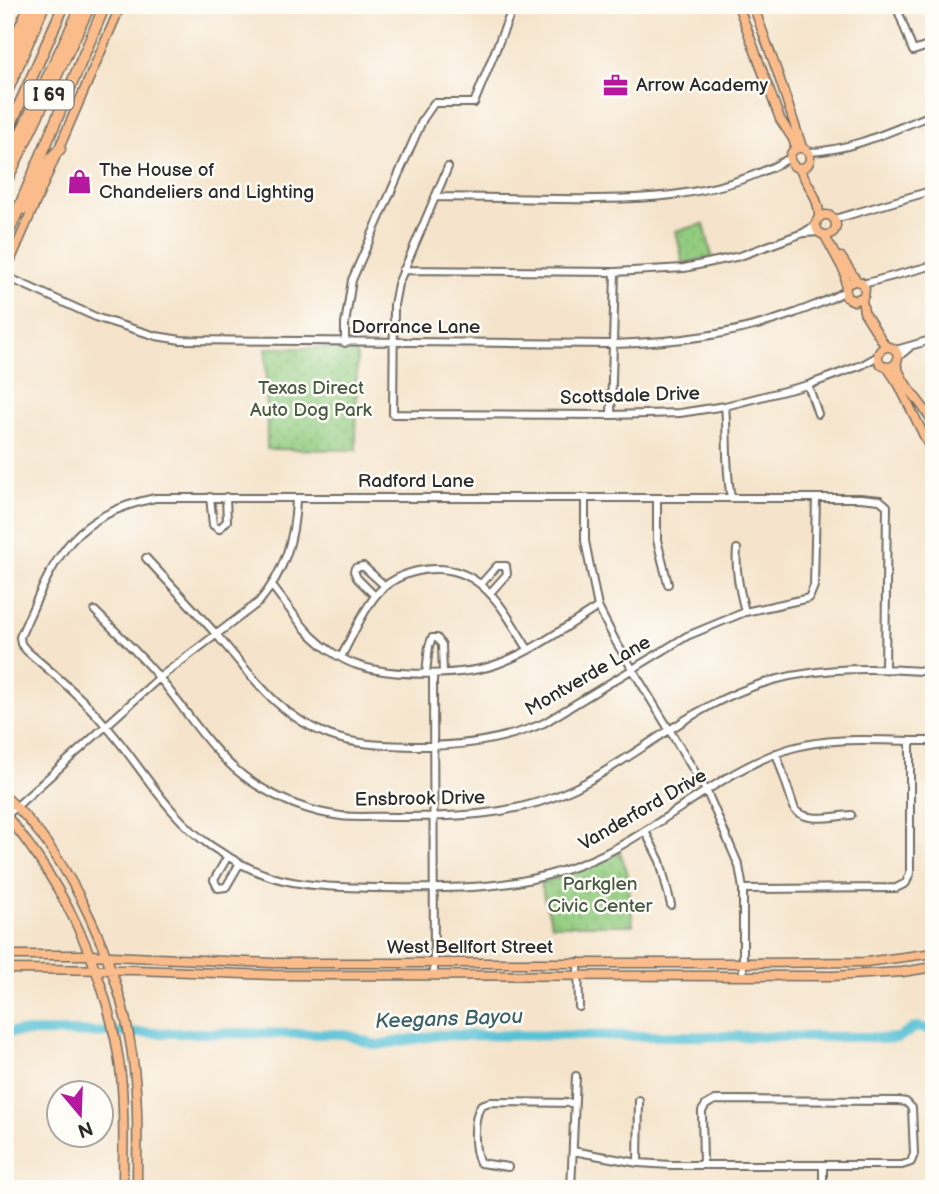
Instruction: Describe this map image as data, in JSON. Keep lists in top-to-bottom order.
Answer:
{
  "streets": {
    "highway": ["I 69"],
    "main road": ["West Bellfort Street"],
    "street": [
      "Dorrance Lane",
      "Scottsdale Drive",
      "Radford Lane",
      "Montverde Lane",
      "Ensbrook Drive",
      "Vanderford Drive"
    ]
  },
  "crossings": [
    ["Dorrance Lane", "Scottsdale Drive"],
    ["Radford Lane", "Montverde Lane"],
    ["Radford Lane", "Ensbrook Drive"],
    ["Radford Lane", "Vanderford Drive"]
  ],
  "water": ["Keegans Bayou"],
  "parks": ["Texas Direct Auto Dog Park", "Parkglen Civic Center"],
  "places": {
    "office": ["Arrow Academy"],
    "shop": ["The House of Chandeliers and Lighting"]
  },
  "north": "bottom"
}
